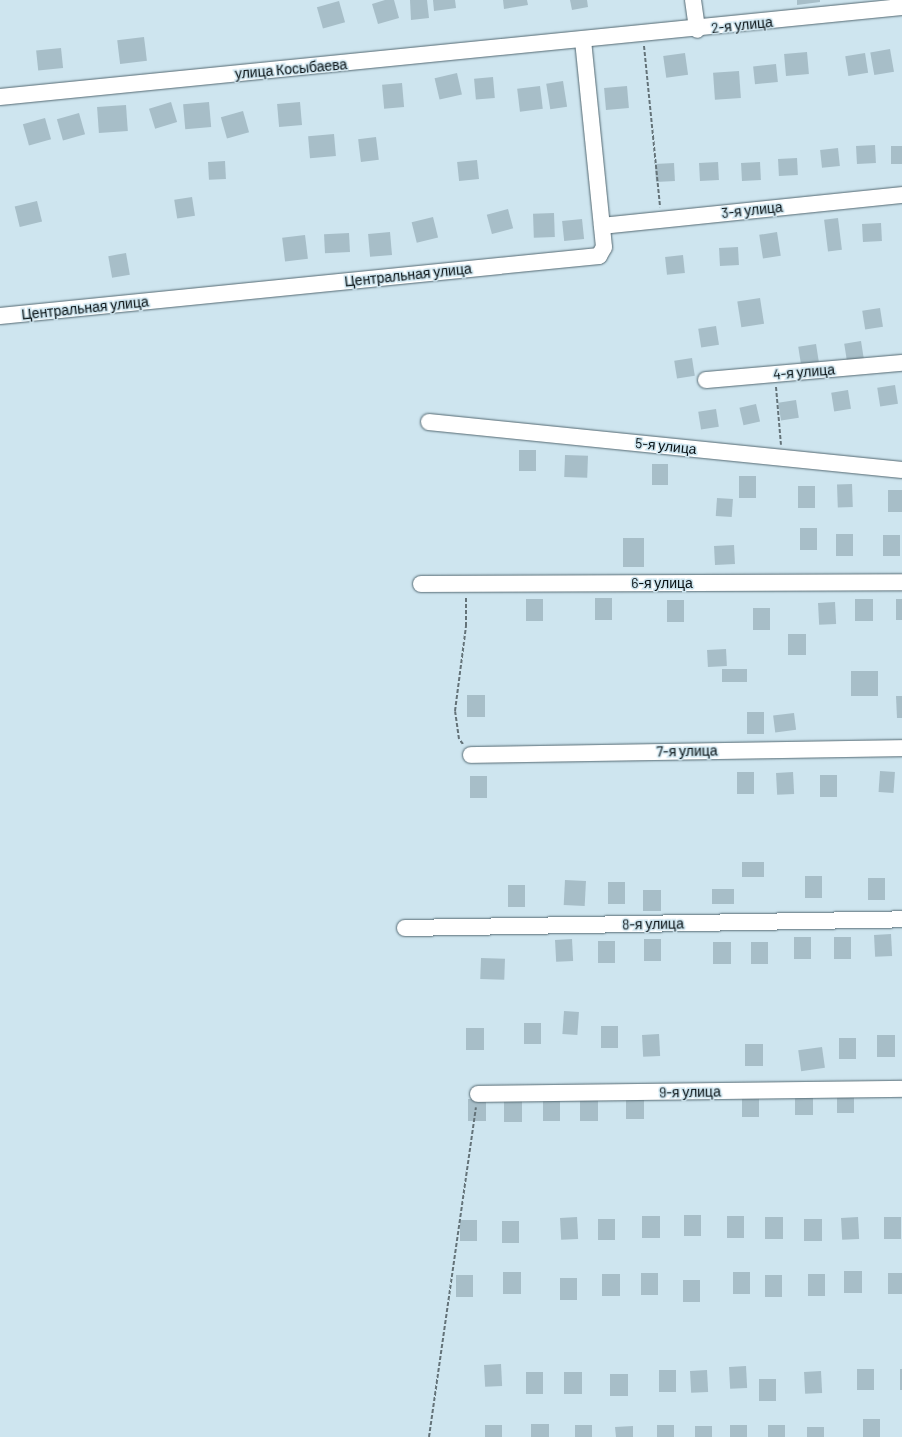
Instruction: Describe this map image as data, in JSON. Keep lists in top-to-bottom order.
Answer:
{
  "streets": {
    "street": [
      "2-я улица",
      "улица Косыбаева",
      "3-я улица",
      "Центральная улица",
      "4-я улица",
      "5-я улица",
      "6-я улица",
      "7-я улица",
      "8-я улица",
      "9-я улица"
    ]
  },
  "crossings": [
    ["2-я улица", "улица Косыбаева"],
    ["2-я улица", "Центральная улица"],
    ["улица Косыбаева", "Центральная улица"],
    ["3-я улица", "Центральная улица"]
  ]
}
